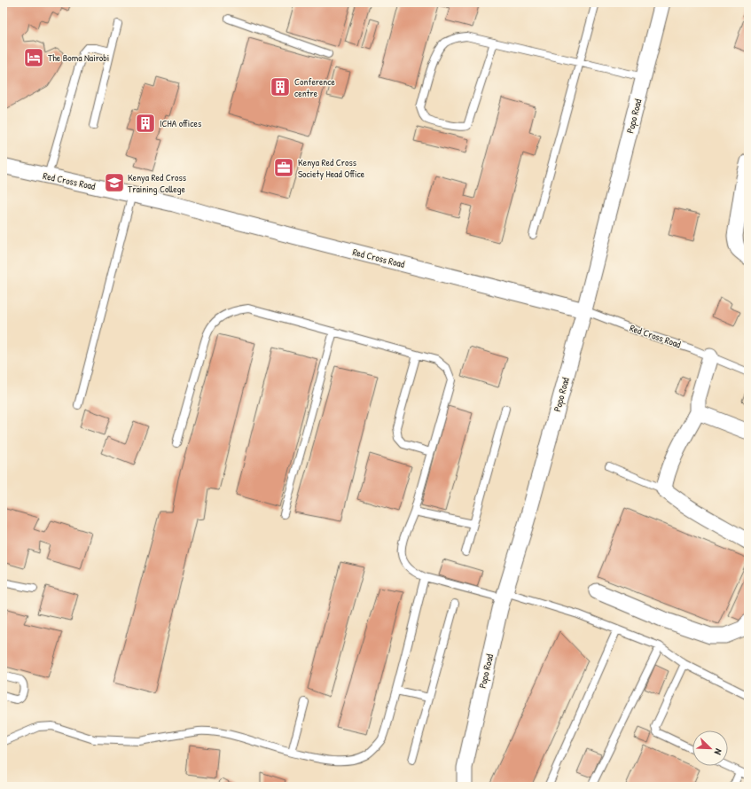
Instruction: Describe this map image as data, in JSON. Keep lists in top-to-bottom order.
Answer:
{
  "streets": {
    "street": ["Popo Road", "Red Cross Road"]
  },
  "crossings": [
    ["Popo Road", "Red Cross Road"]
  ],
  "places": {
    "hotel": ["The Boma Nairobi"],
    "building": ["Conference centre", "ICHA offices"],
    "office": ["Kenya Red Cross Society Head Office"],
    "school or university": ["Kenya Red Cross Training College"]
  },
  "north": "bottom right"
}
